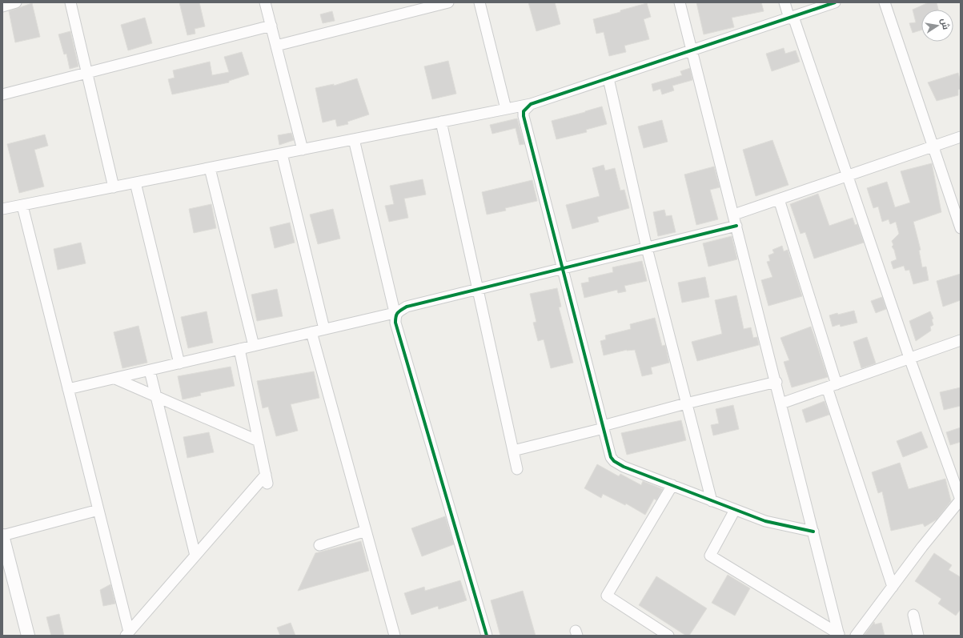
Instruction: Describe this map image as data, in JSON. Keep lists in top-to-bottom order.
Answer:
{
  "north": "right"
}
